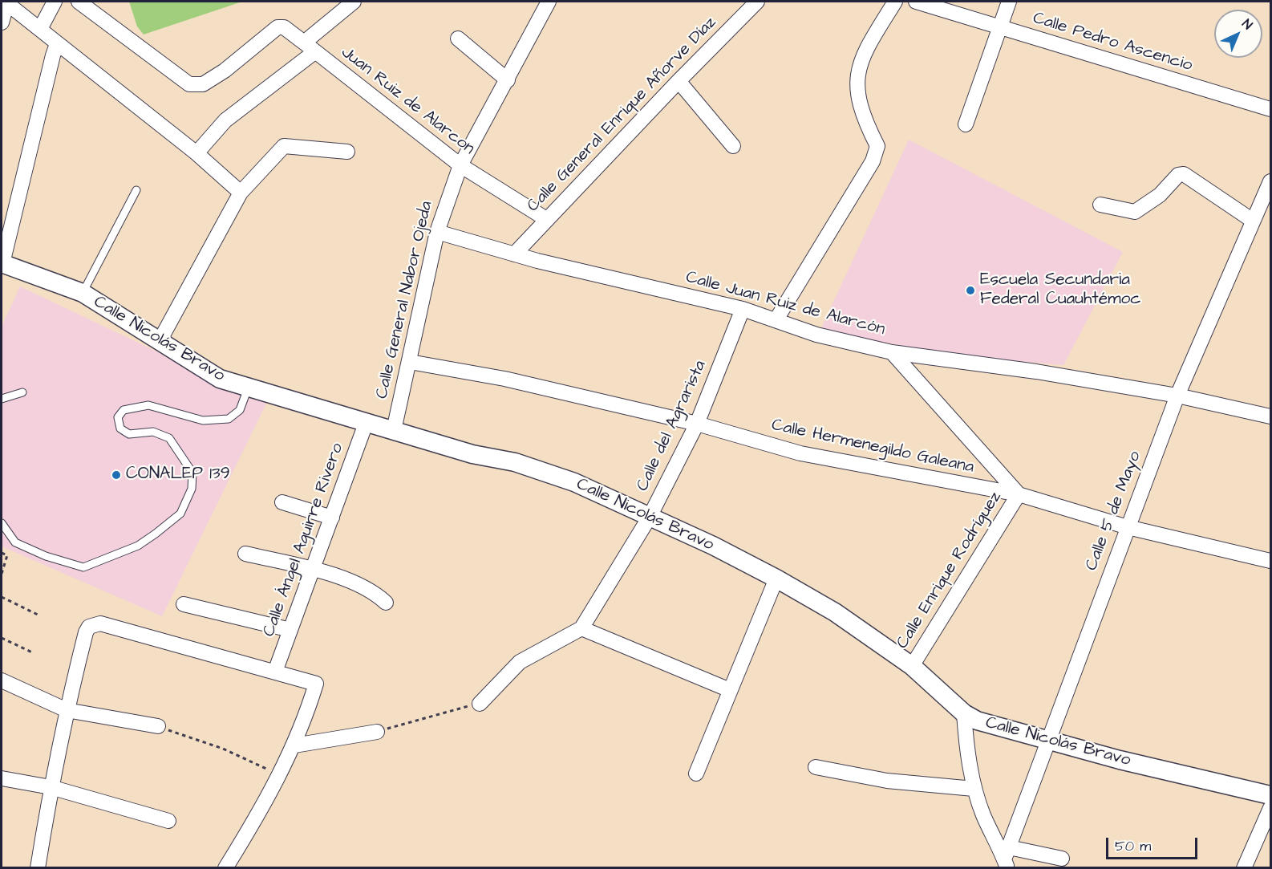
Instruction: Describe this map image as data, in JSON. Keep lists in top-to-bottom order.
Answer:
{
  "streets": {
    "street": [
      "Calle Pedro Ascencio",
      "Juan Ruiz de Alarcon",
      "Calle General Enrique Añorve Díaz",
      "Calle General Nabor Ojeda",
      "Calle Juan Ruiz de Alarcón",
      "Calle Nicolás Bravo",
      "Calle del Agrarista",
      "Calle Hermenegildo Galeana",
      "Calle 5 de Mayo",
      "Calle Ángel Aguirre Rivero",
      "Calle Enrique Rodríguez"
    ]
  },
  "crossings": [
    ["Juan Ruiz de Alarcon", "Calle General Enrique Añorve Díaz"],
    ["Juan Ruiz de Alarcon", "Calle General Nabor Ojeda"],
    ["Calle General Enrique Añorve Díaz", "Calle Juan Ruiz de Alarcón"],
    ["Calle General Nabor Ojeda", "Calle Juan Ruiz de Alarcón"],
    ["Calle General Nabor Ojeda", "Calle Nicolás Bravo"],
    ["Calle General Nabor Ojeda", "Calle Hermenegildo Galeana"],
    ["Calle Juan Ruiz de Alarcón", "Calle del Agrarista"],
    ["Calle Juan Ruiz de Alarcón", "Calle 5 de Mayo"],
    ["Calle Nicolás Bravo", "Calle del Agrarista"],
    ["Calle Nicolás Bravo", "Calle 5 de Mayo"],
    ["Calle Nicolás Bravo", "Calle Ángel Aguirre Rivero"],
    ["Calle Nicolás Bravo", "Calle Enrique Rodríguez"],
    ["Calle del Agrarista", "Calle Hermenegildo Galeana"],
    ["Calle Hermenegildo Galeana", "Calle 5 de Mayo"],
    ["Calle Hermenegildo Galeana", "Calle Enrique Rodríguez"]
  ],
  "places": ["Escuela Secundaria Federal Cuauhtémoc", "CONALEP 139"],
  "scale_bar": "50 m",
  "north": "top right"
}
